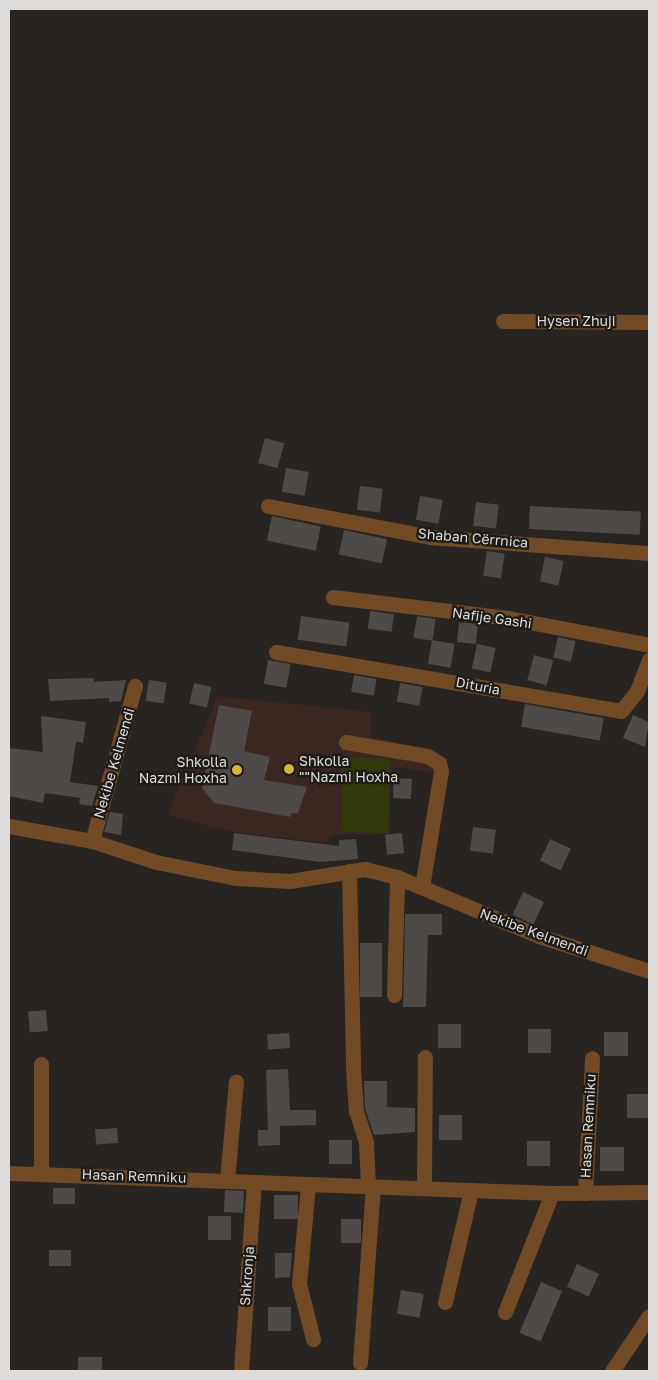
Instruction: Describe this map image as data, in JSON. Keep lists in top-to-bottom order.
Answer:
{
  "streets": {
    "street": [
      "Hysen Zhuji",
      "Shaban Cërrnica",
      "Nafije Gashi",
      "Dituria",
      "Nekibe Kelmendi",
      "Hasan Remniku",
      "Shkronja"
    ]
  },
  "crossings": [
    ["Hasan Remniku", "Shkronja"]
  ],
  "places": ["Shkolla \"\"Nazmi Hoxha", "Shkolla Nazmi Hoxha"]
}
